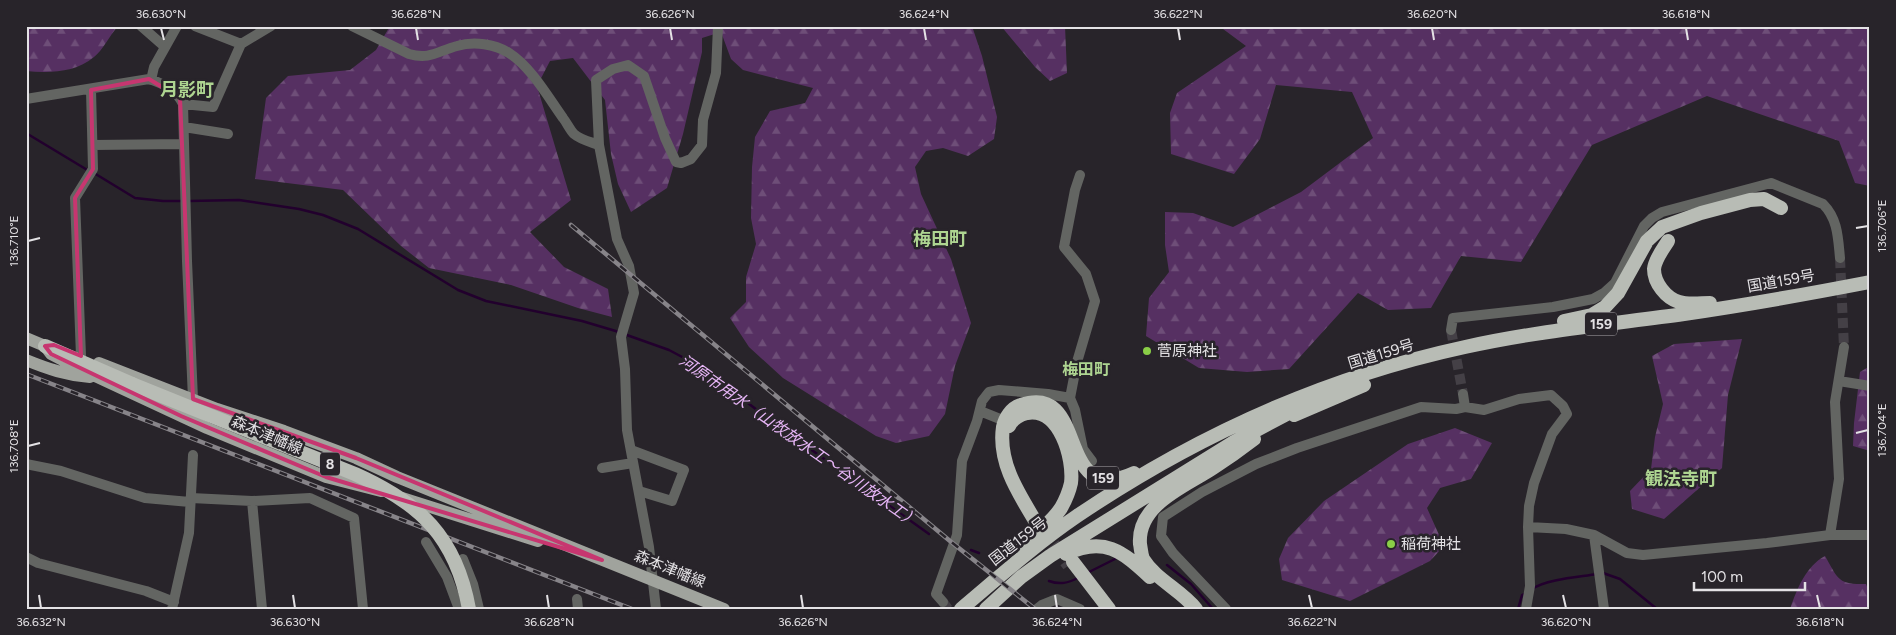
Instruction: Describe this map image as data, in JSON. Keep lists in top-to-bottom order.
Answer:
{
  "streets": {
    "highway": ["国道159号", "159", "8"],
    "main road": ["森本津幡線"]
  },
  "crossings": [
    ["国道159号", "159"],
    ["森本津幡線", "8"]
  ],
  "districts": [
    "月影町",
    "梅田町",
    "梅田町",
    "観法寺町"
  ],
  "water": ["河原市用水（山牧放水工～谷川放水工）"],
  "places": ["菅原神社", "稲荷神社"],
  "scale_bar": "100 m",
  "coordinates": [
    "36.630°N",
    "36.628°N",
    "36.626°N",
    "36.624°N",
    "36.622°N",
    "36.620°N",
    "36.618°N",
    "136.706°E",
    "136.710°E",
    "136.704°E",
    "136.708°E",
    "36.632°N"
  ]
}
